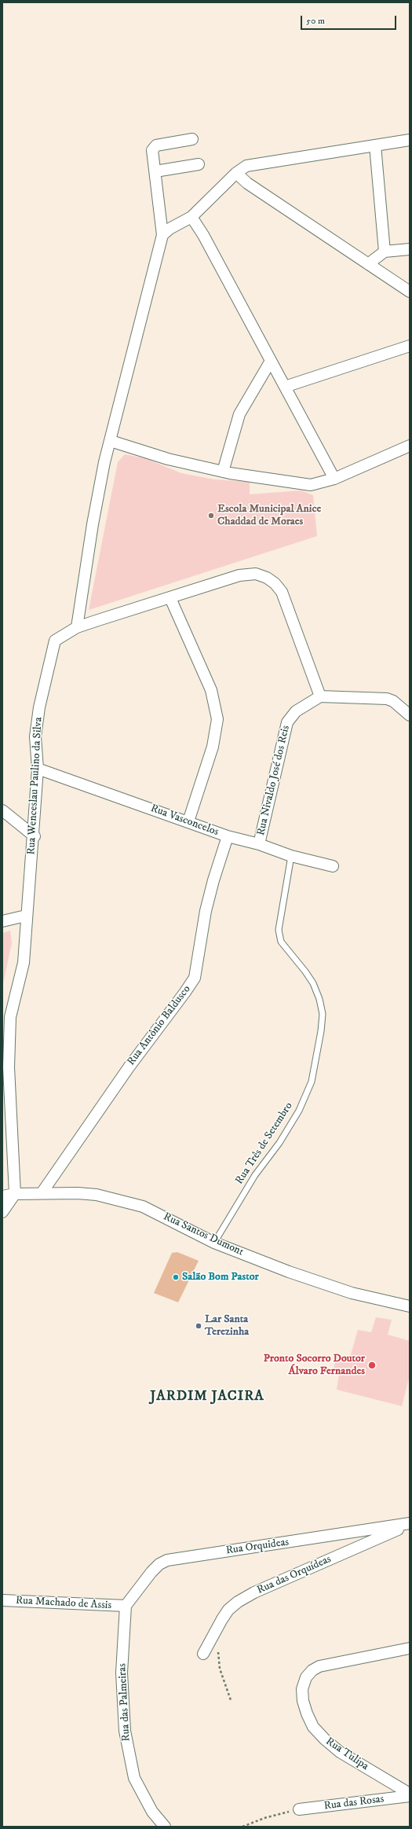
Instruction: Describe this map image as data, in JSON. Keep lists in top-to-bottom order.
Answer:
{
  "streets": {
    "street": [
      "Rua Nivaldo José dos Reis",
      "Rua Wenceslau Paulino da Silva",
      "Rua Vasconcelos",
      "Rua Antônio Baldusco",
      "Rua Santos Dumont",
      "Rua Orquideas",
      "Rua das Orquídeas",
      "Rua Machado de Assis",
      "Rua das Palmeiras",
      "Rua Tulipa",
      "Rua das Rosas"
    ],
    "lane": ["Rua Três de Setembro"]
  },
  "crossings": [
    ["Rua Nivaldo José dos Reis", "Rua Wenceslau Paulino da Silva"],
    ["Rua Nivaldo José dos Reis", "Rua Vasconcelos"],
    ["Rua Wenceslau Paulino da Silva", "Rua Vasconcelos"],
    ["Rua Wenceslau Paulino da Silva", "Rua Santos Dumont"],
    ["Rua Vasconcelos", "Rua Antônio Baldusco"],
    ["Rua Vasconcelos", "Rua Três de Setembro"],
    ["Rua Antônio Baldusco", "Rua Santos Dumont"],
    ["Rua Três de Setembro", "Rua Santos Dumont"],
    ["Rua Orquideas", "Rua das Orquídeas"],
    ["Rua Orquideas", "Rua Machado de Assis"],
    ["Rua Orquideas", "Rua das Palmeiras"],
    ["Rua Machado de Assis", "Rua das Palmeiras"]
  ],
  "districts": ["JARDIM JACIRA"],
  "places": [
    "Escola Municipal Anice Chaddad de Moraes",
    "Salão Bom Pastor",
    "Lar Santa Terezinha",
    "Pronto Socorro Doutor Álvaro Fernandes"
  ],
  "scale_bar": "50 m"
}
